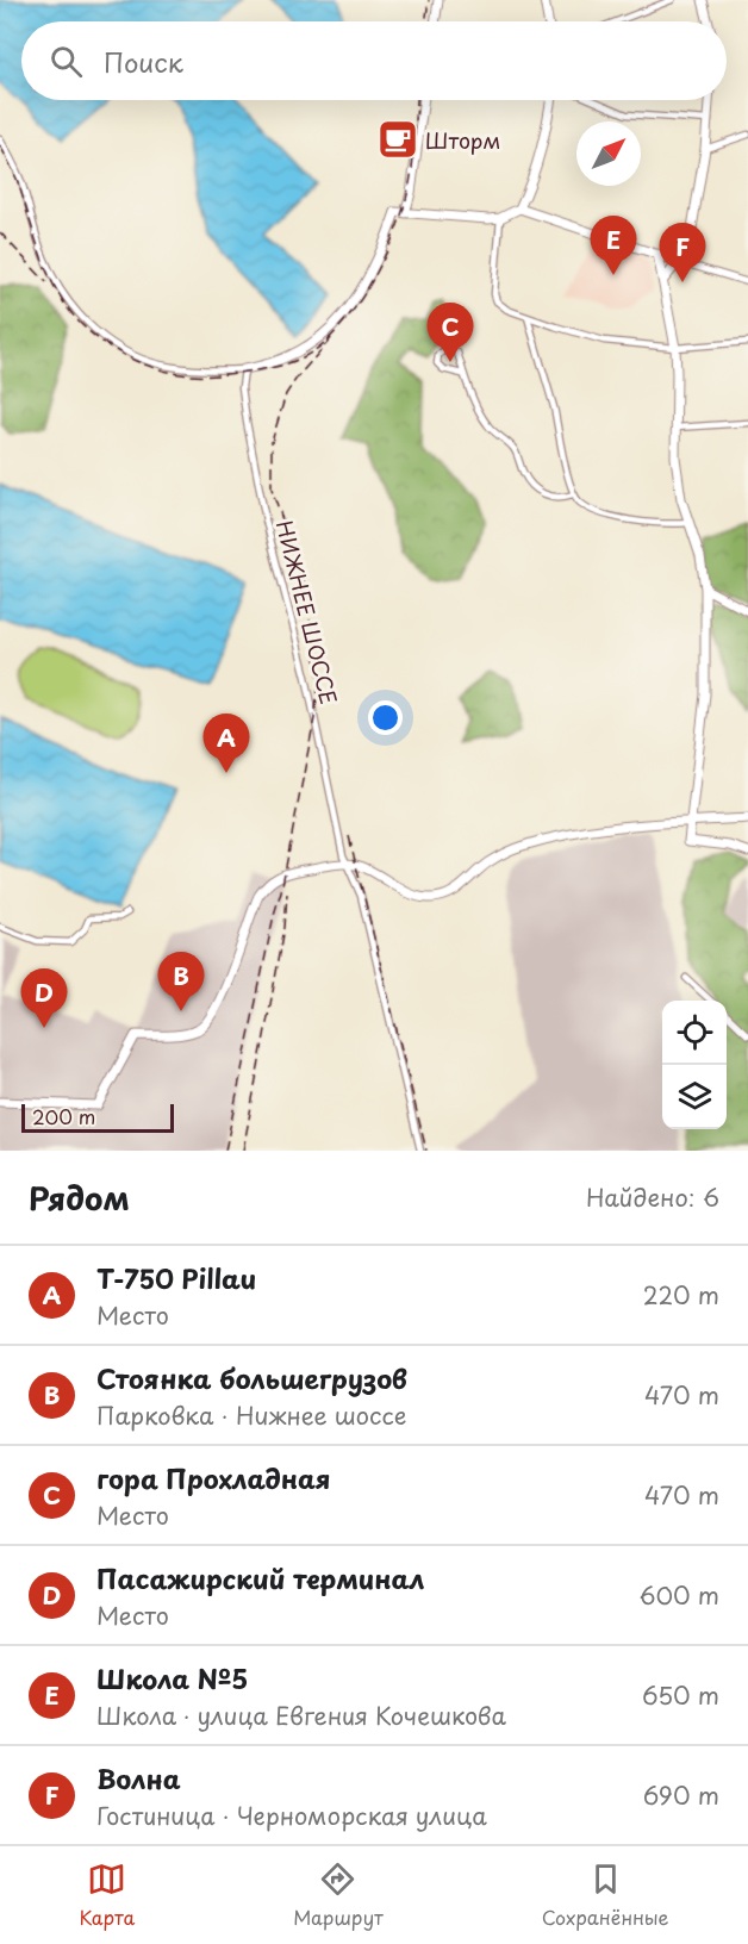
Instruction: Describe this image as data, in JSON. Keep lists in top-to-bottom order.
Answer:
{
  "streets": {
    "street": ["НИЖНЕЕ ШОССЕ"]
  },
  "places": {
    "cafe": ["Шторм"]
  },
  "scale_bar": "200 m",
  "north": "top right",
  "page": {
    "search": "Поиск",
    "pins": [
      "E",
      "F",
      "C",
      "A",
      "B",
      "D"
    ],
    "scale": "200 m",
    "heading": ["Рядом", "Найдено: 6"],
    "list": [
      {
        "mark": "A",
        "name": "T-750 Pillau",
        "note": "Место",
        "value": "220 m"
      },
      {
        "mark": "B",
        "name": "Стоянка большегрузов",
        "note": "Парковка · Нижнее шоссе",
        "value": "470 m"
      },
      {
        "mark": "C",
        "name": "гора Прохладная",
        "note": "Место",
        "value": "470 m"
      },
      {
        "mark": "D",
        "name": "Пасажирский терминал",
        "note": "Место",
        "value": "600 m"
      },
      {
        "mark": "E",
        "name": "Школа №5",
        "note": "Школа · улица Евгения Кочешкова",
        "value": "650 m"
      },
      {
        "mark": "F",
        "name": "Волна",
        "note": "Гостиница · Черноморская улица",
        "value": "690 m"
      }
    ],
    "nav": ["Карта", "Маршрут", "Сохранённые"]
  }
}
